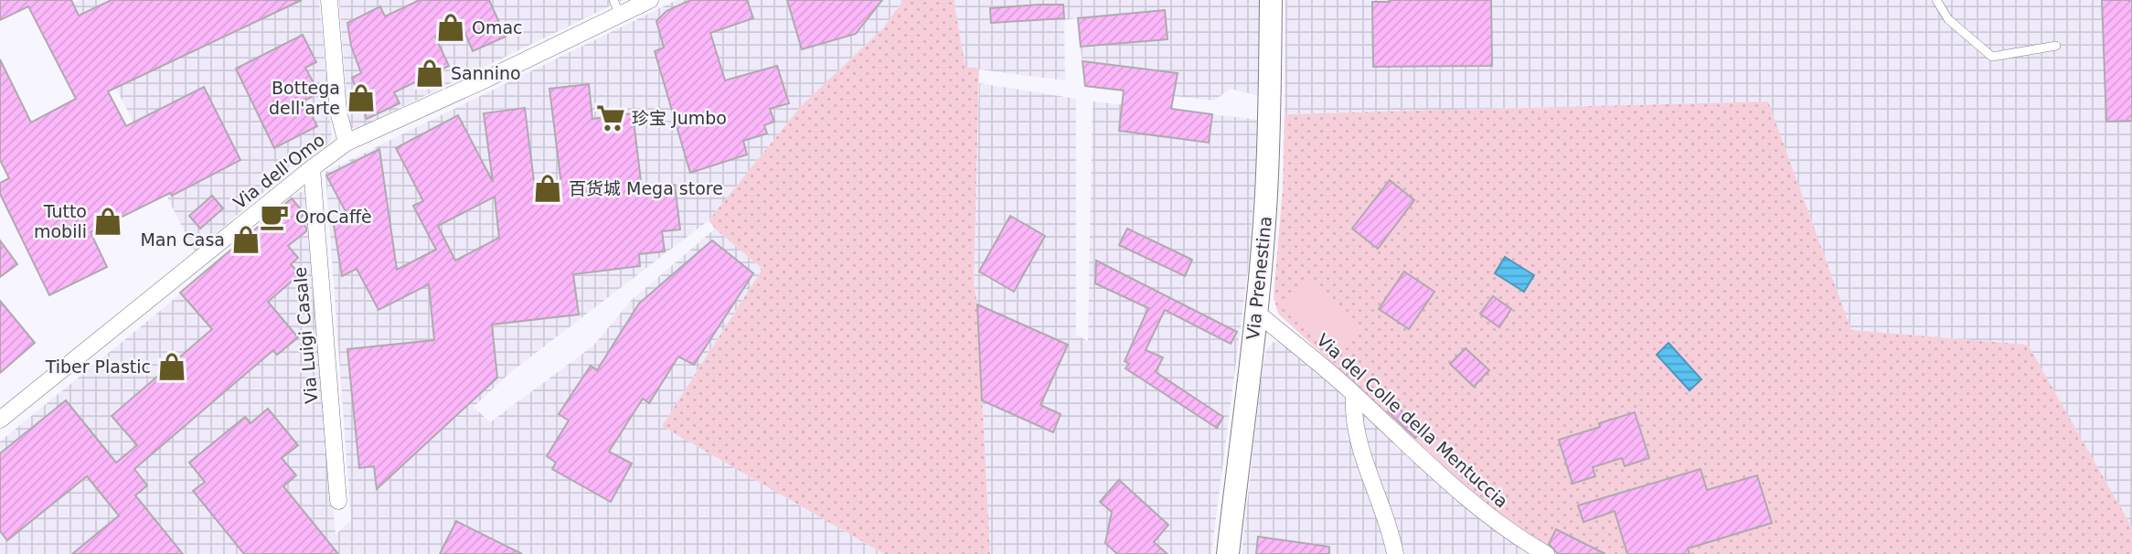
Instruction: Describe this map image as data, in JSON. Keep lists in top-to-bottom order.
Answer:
{
  "streets": {
    "main road": ["Via Prenestina"],
    "street": ["Via dell'Omo", "Via Luigi Casale", "Via del Colle della Mentuccia"]
  },
  "crossings": [
    ["Via dell'Omo", "Via Luigi Casale"],
    ["Via Prenestina", "Via del Colle della Mentuccia"]
  ],
  "places": {
    "shop": [
      "Omac",
      "Sannino",
      "Bottega dell'arte",
      "百货城 Mega store",
      "Tutto mobili",
      "Man Casa",
      "Tiber Plastic"
    ],
    "supermarket": ["珍宝 Jumbo"],
    "cafe": ["OroCaffè"]
  }
}
